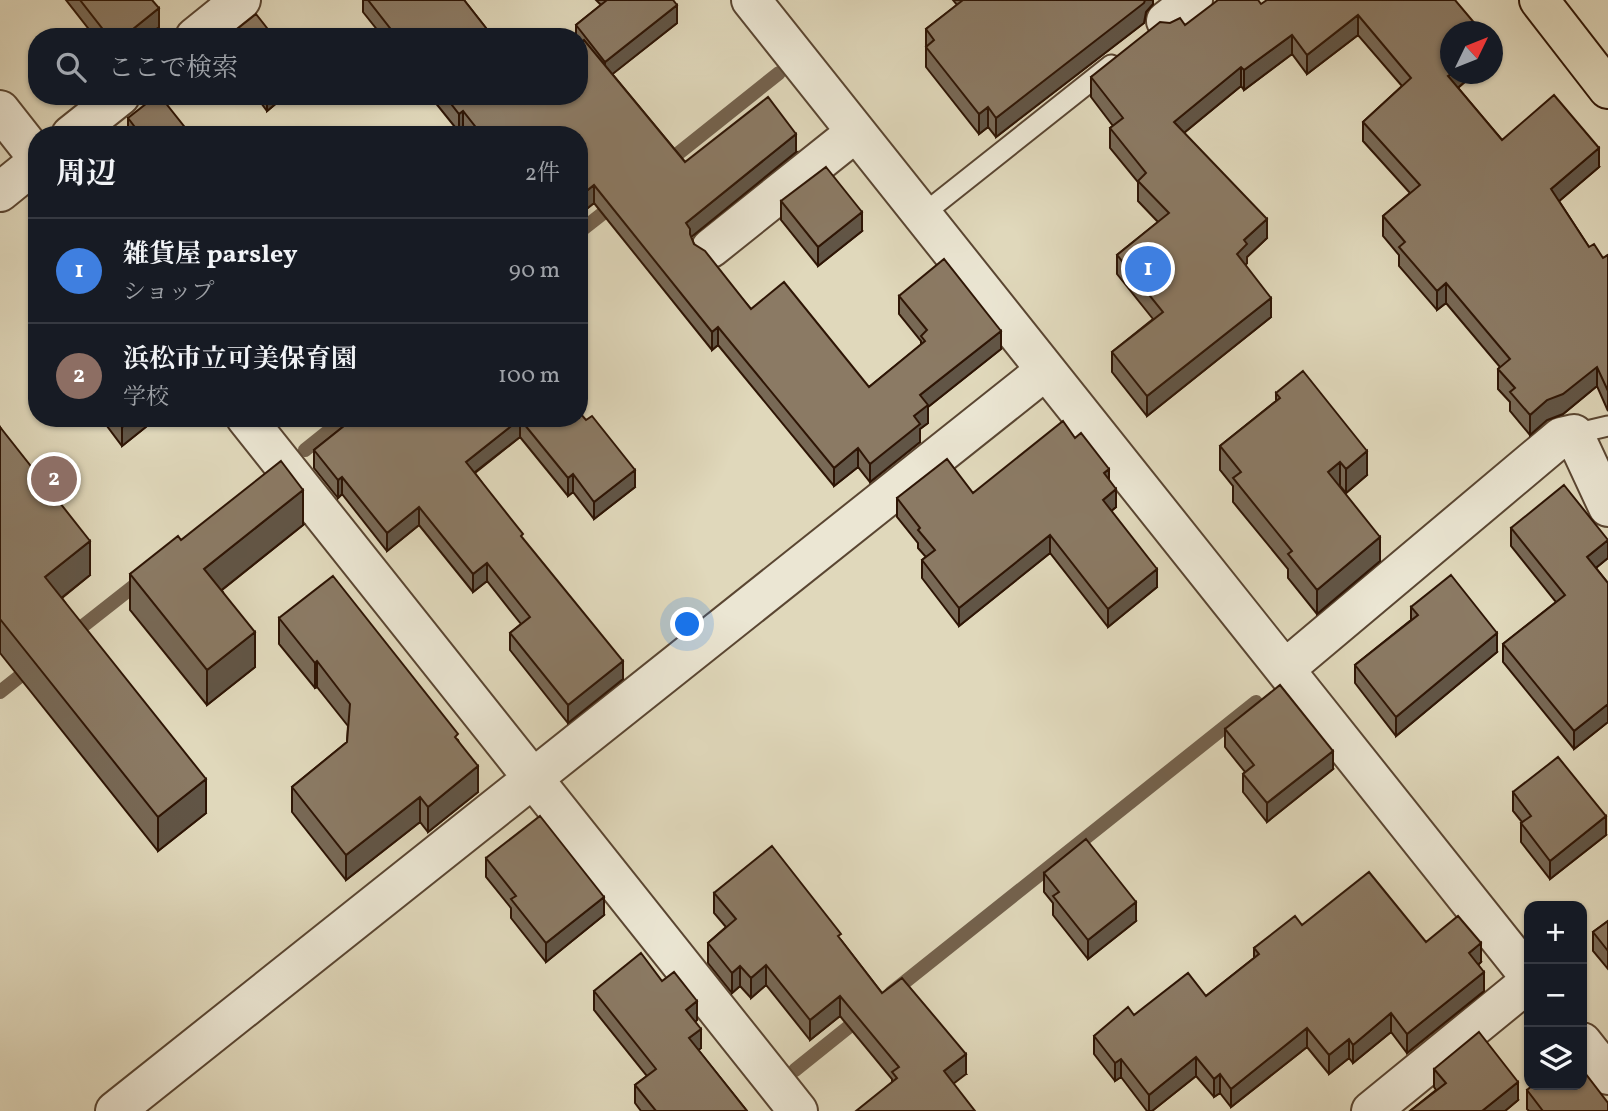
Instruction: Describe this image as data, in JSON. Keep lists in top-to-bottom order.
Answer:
{
  "north": "top right",
  "page": {
    "search": "ここで検索",
    "heading": ["周辺", "2件"],
    "list": [
      {
        "mark": "1",
        "name": "雑貨屋 parsley",
        "note": "ショップ",
        "value": "90 m"
      },
      {
        "mark": "2",
        "name": "浜松市立可美保育園",
        "note": "学校",
        "value": "100 m"
      }
    ],
    "pins": ["1", "2"],
    "map_buttons": ["+", "−"]
  }
}
